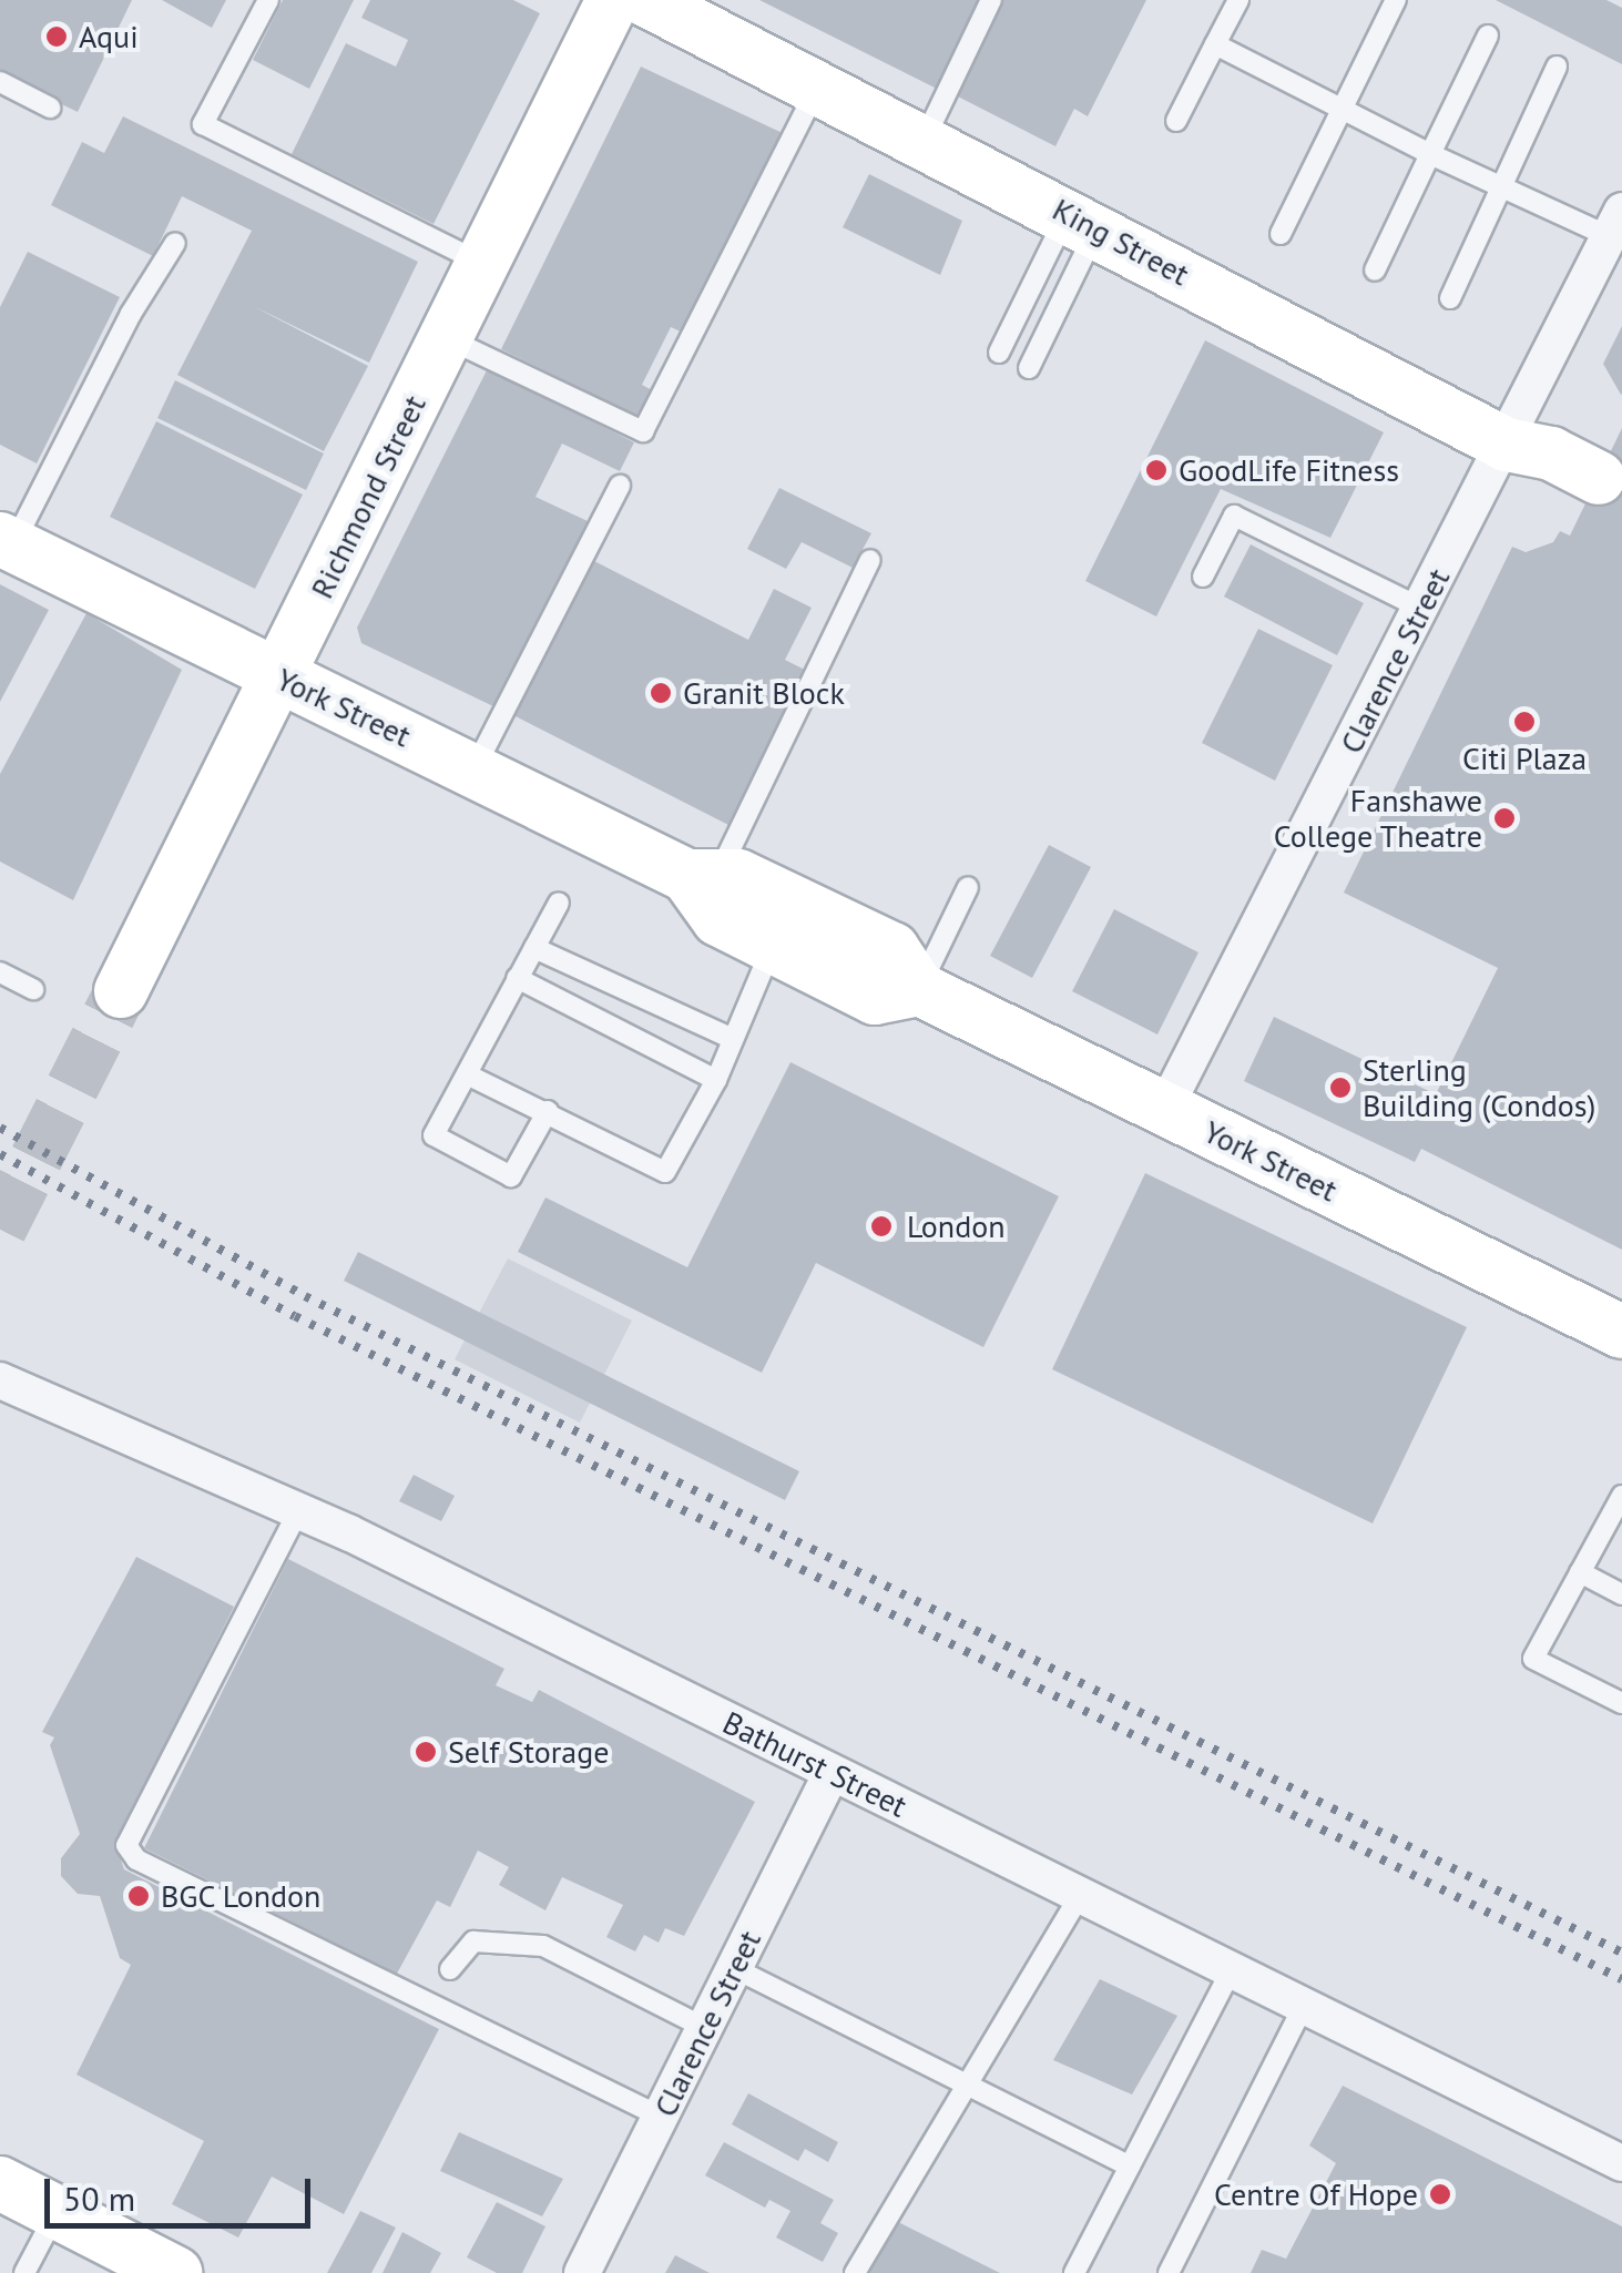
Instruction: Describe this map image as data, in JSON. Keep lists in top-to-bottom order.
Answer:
{
  "streets": {
    "main road": ["King Street", "Richmond Street", "York Street"],
    "street": ["Clarence Street", "Bathurst Street"]
  },
  "crossings": [
    ["King Street", "Clarence Street"],
    ["Richmond Street", "York Street"],
    ["Clarence Street", "York Street"],
    ["Clarence Street", "Bathurst Street"]
  ],
  "places": [
    "Aqui",
    "GoodLife Fitness",
    "Granit Block",
    "Citi Plaza",
    "Fanshawe College Theatre",
    "Sterling Building (Condos)",
    "London",
    "Self Storage",
    "BGC London",
    "Centre Of Hope"
  ],
  "scale_bar": "50 m"
}
